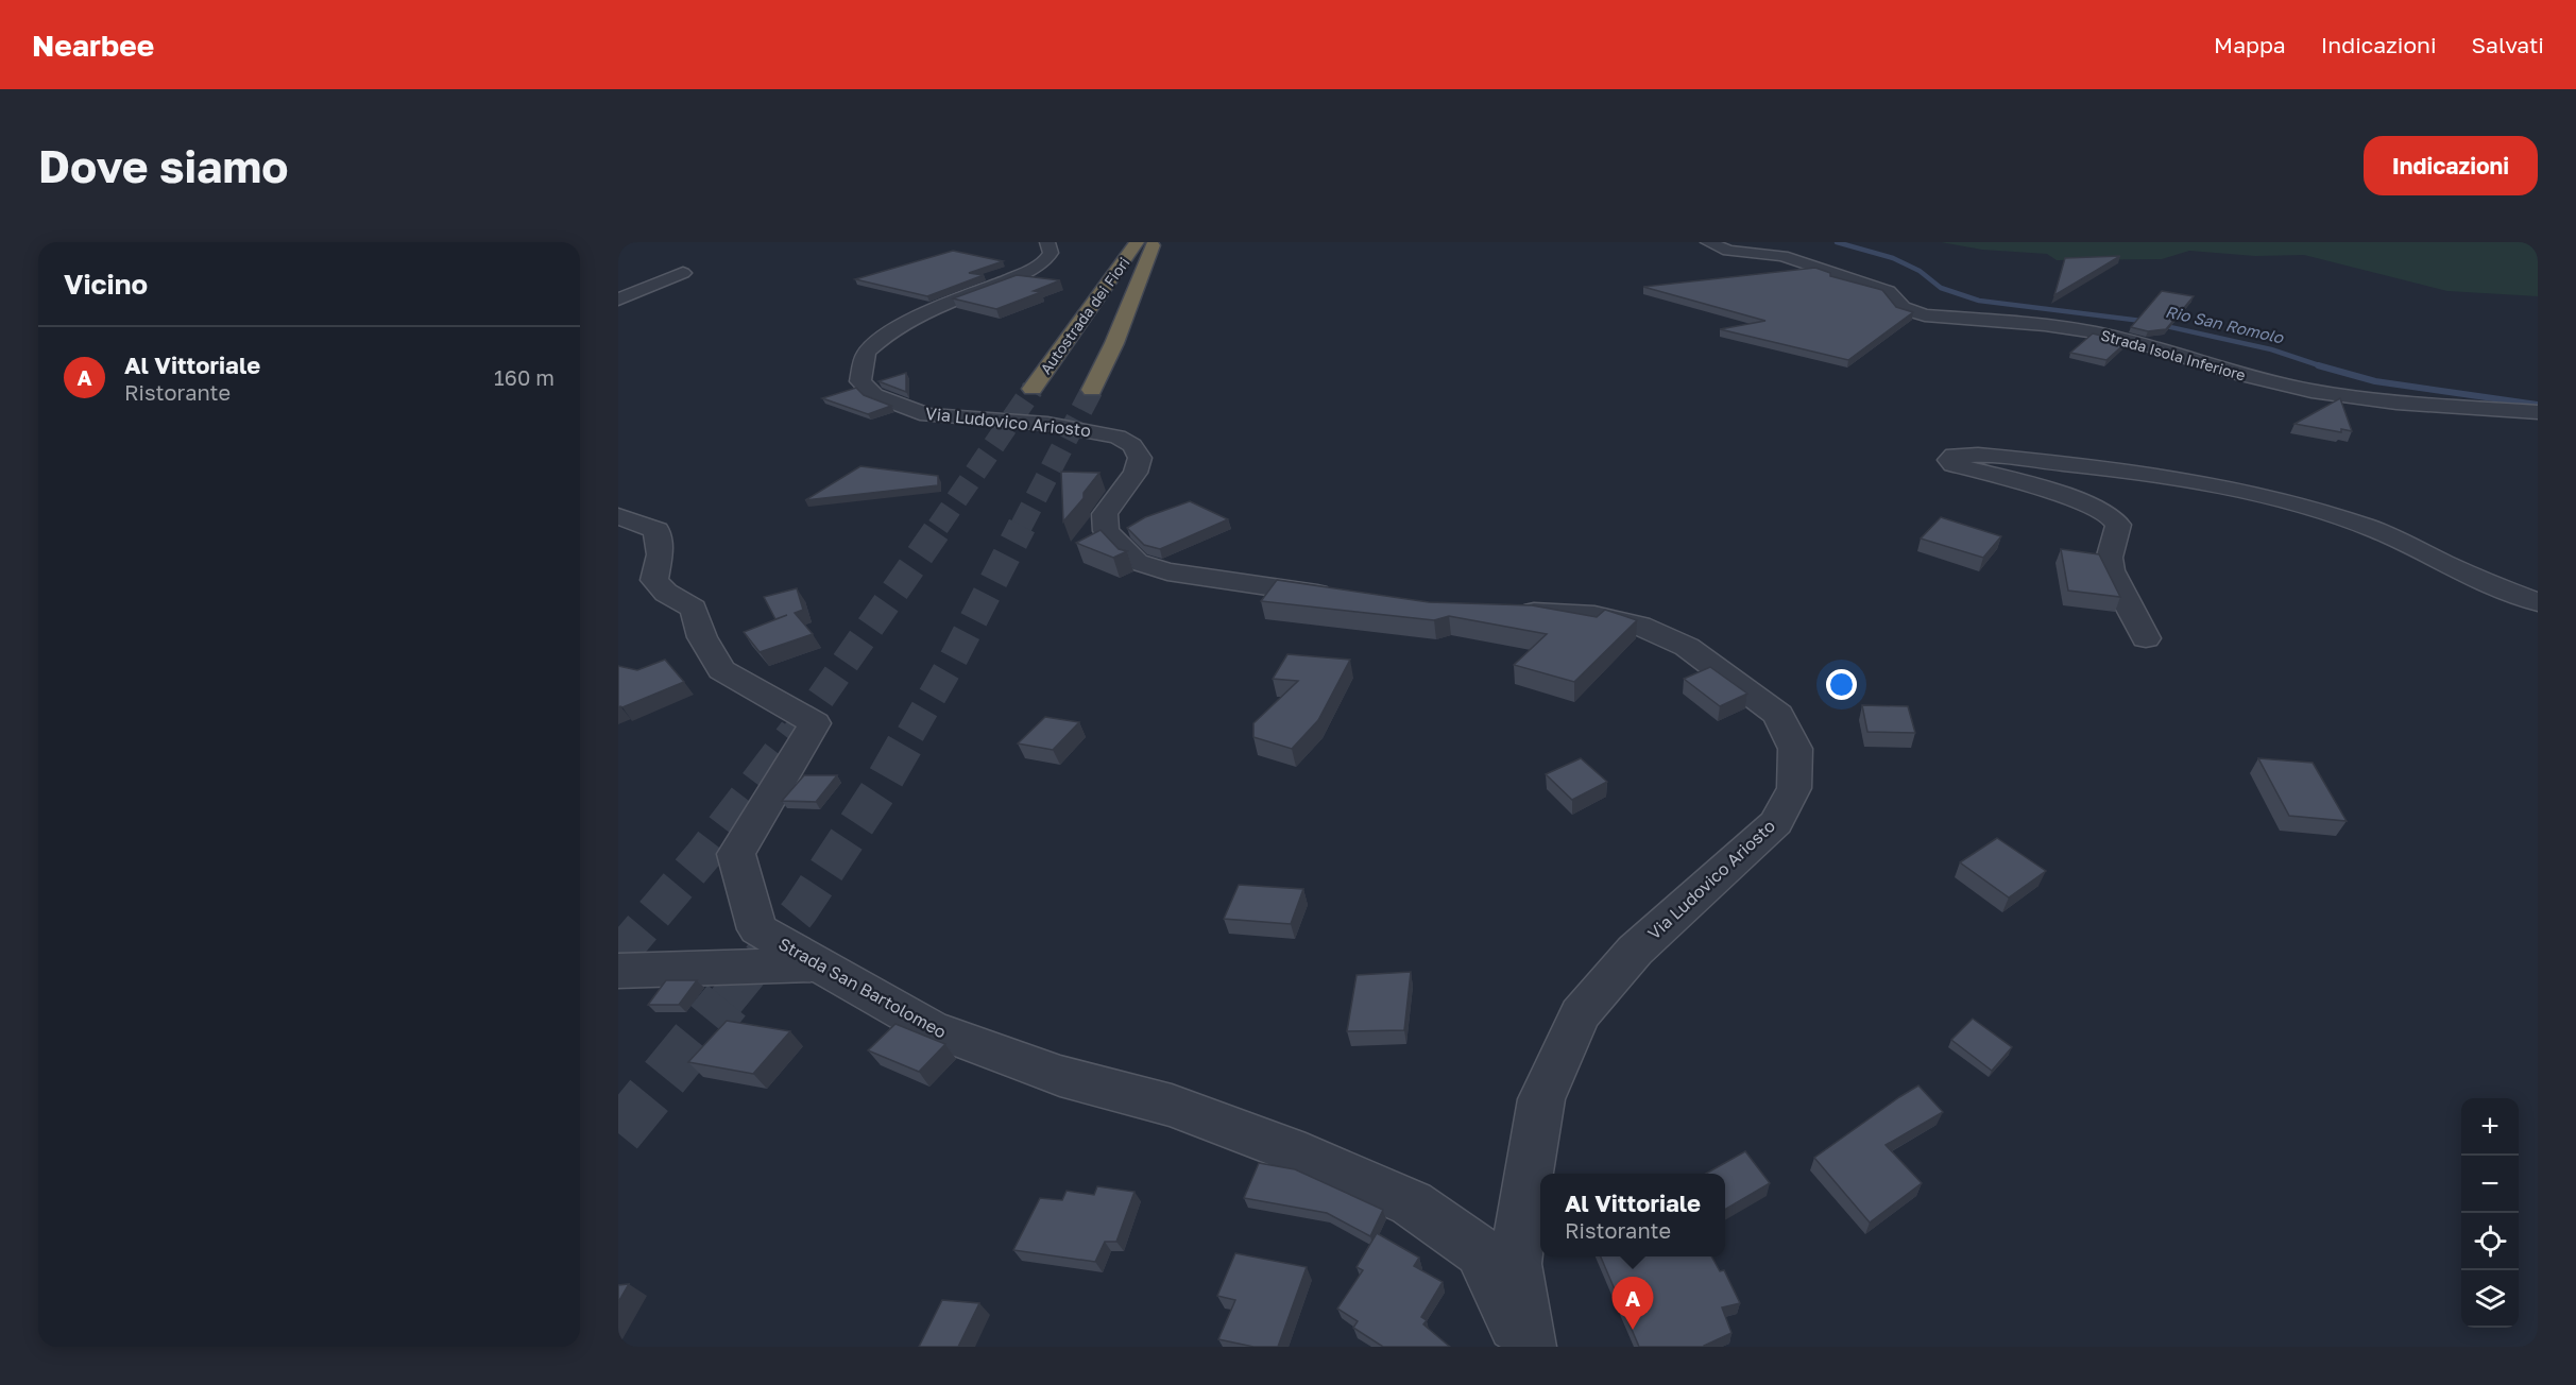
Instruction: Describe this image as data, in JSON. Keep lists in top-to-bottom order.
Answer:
{
  "streets": {
    "highway": ["Autostrada dei Fiori"],
    "street": ["Strada Isola Inferiore", "Via Ludovico Ariosto", "Strada San Bartolomeo"]
  },
  "crossings": [
    ["Via Ludovico Ariosto", "Strada San Bartolomeo"]
  ],
  "water": ["Rio San Romolo"],
  "page": {
    "header": "Nearbee",
    "nav": ["Mappa", "Indicazioni", "Salvati"],
    "buttons": "Indicazioni",
    "title": "Dove siamo",
    "heading": "Vicino",
    "list": [
      {
        "mark": "A",
        "name": "Al Vittoriale",
        "note": "Ristorante",
        "value": "160 m"
      }
    ],
    "map_buttons": ["+", "−"],
    "popup": ["Al Vittoriale", "Ristorante"],
    "pins": "A"
  }
}
